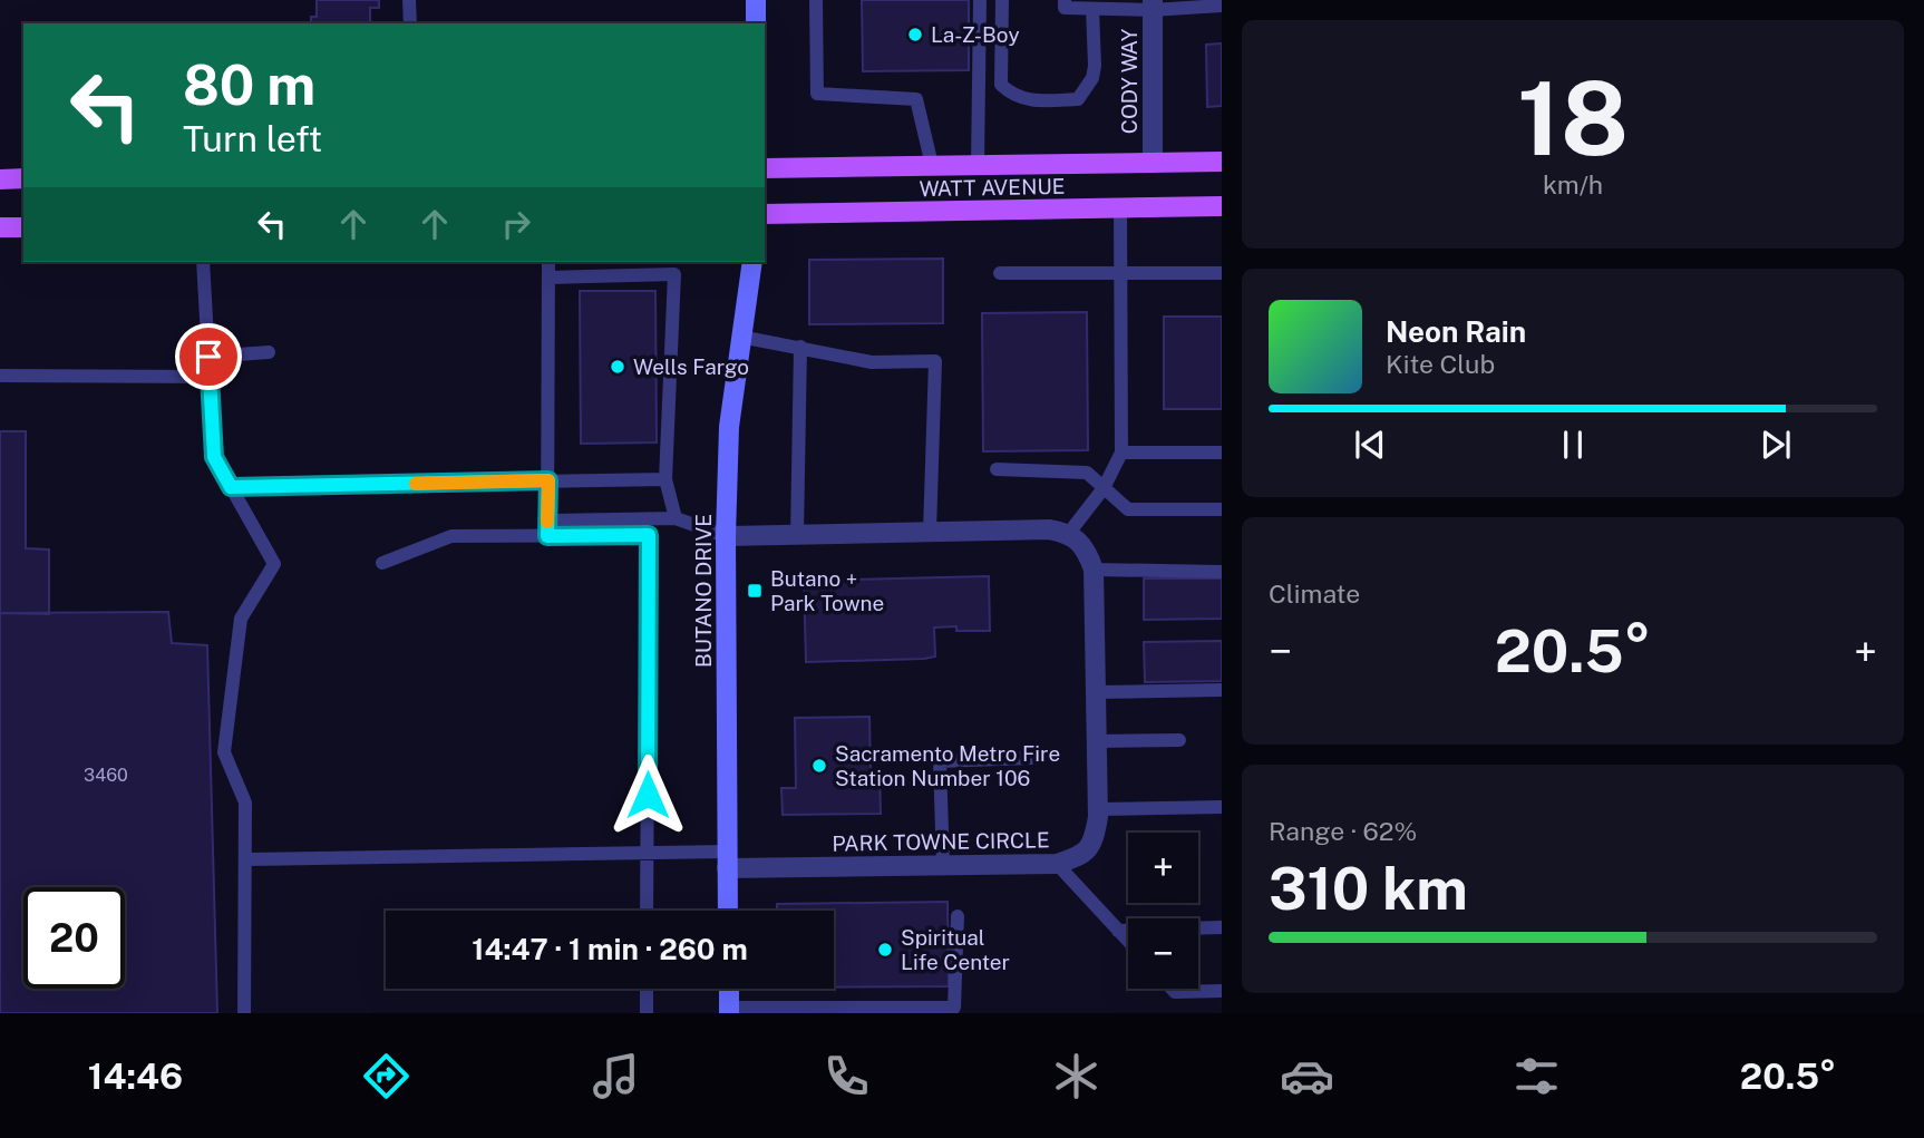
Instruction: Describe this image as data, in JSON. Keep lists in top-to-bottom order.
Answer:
{
  "streets": {
    "main road": ["WATT AVENUE"],
    "street": ["CODY WAY", "BUTANO DRIVE", "PARK TOWNE CIRCLE"]
  },
  "crossings": [
    ["CODY WAY", "WATT AVENUE"],
    ["BUTANO DRIVE", "PARK TOWNE CIRCLE"]
  ],
  "places": {
    "other": [
      "La-Z-Boy",
      "Wells Fargo",
      "Sacramento Metro Fire Station Number 106",
      "Spiritual Life Center"
    ],
    "transit": ["Butano + Park Towne"]
  },
  "house_numbers": ["3460"],
  "page": {
    "tile": [
      ["18", "km/h"],
      "Climate",
      ["Range · 62%", "310 km"]
    ],
    "turn": ["80 m", "Turn left"],
    "song": ["Neon Rain", "Kite Club"],
    "heat": ["−", "20.5°", "+"],
    "map_buttons": ["+", "−"],
    "limit": "20",
    "trip": "14:47 · 1 min · 260 m",
    "tabs": ["14:46", "20.5°"]
  }
}
